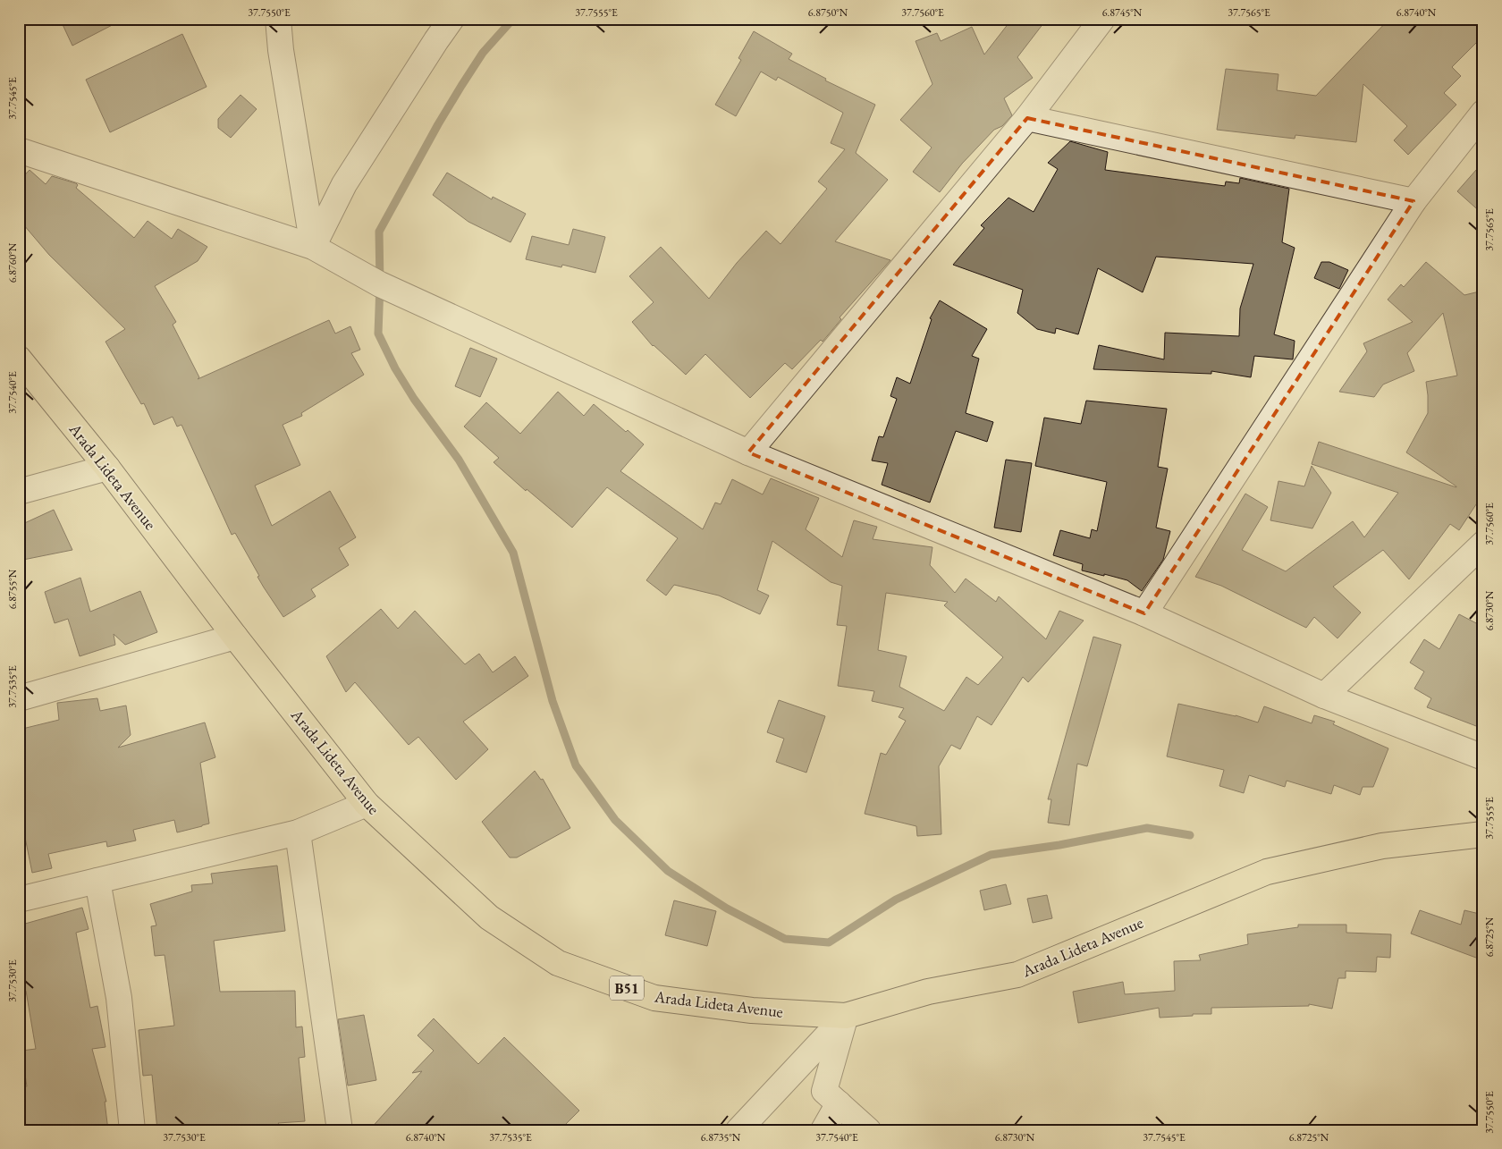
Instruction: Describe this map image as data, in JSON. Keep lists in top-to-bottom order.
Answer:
{
  "streets": {
    "highway": ["Arada Lideta Avenue", "B51"]
  },
  "coordinates": [
    "37.7550°E",
    "37.7555°E",
    "6.8750°N",
    "37.7560°E",
    "6.8745°N",
    "37.7565°E",
    "6.8740°N",
    "37.7545°E",
    "6.8760°N",
    "37.7540°E",
    "6.8755°N",
    "6.8730°N",
    "37.7535°E",
    "6.8725°N",
    "37.7530°E",
    "6.8735°N"
  ]
}
